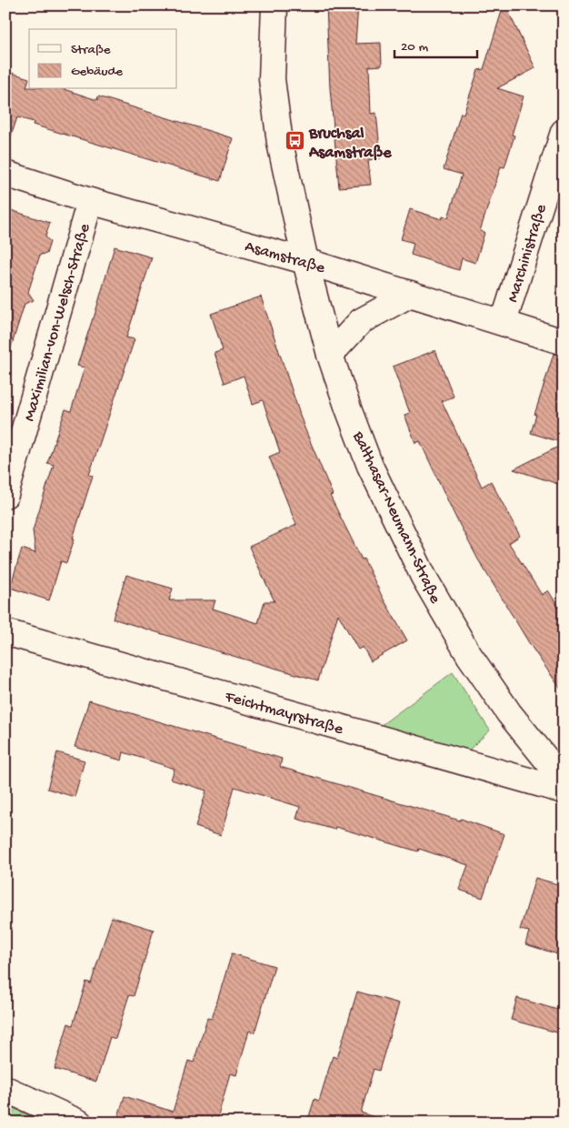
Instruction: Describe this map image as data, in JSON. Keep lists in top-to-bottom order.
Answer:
{
  "streets": {
    "street": [
      "Marchinistraße",
      "Asamstraße",
      "Maximilian-von-Welsch-Straße",
      "Balthasar-Neumann-Straße",
      "Feichtmayrstraße"
    ]
  },
  "crossings": [
    ["Marchinistraße", "Asamstraße"],
    ["Asamstraße", "Maximilian-von-Welsch-Straße"],
    ["Asamstraße", "Balthasar-Neumann-Straße"]
  ],
  "places": {
    "bus stop": ["Bruchsal Asamstraße"]
  },
  "legend": ["Straße", "Gebäude"],
  "scale_bar": "20 m"
}
